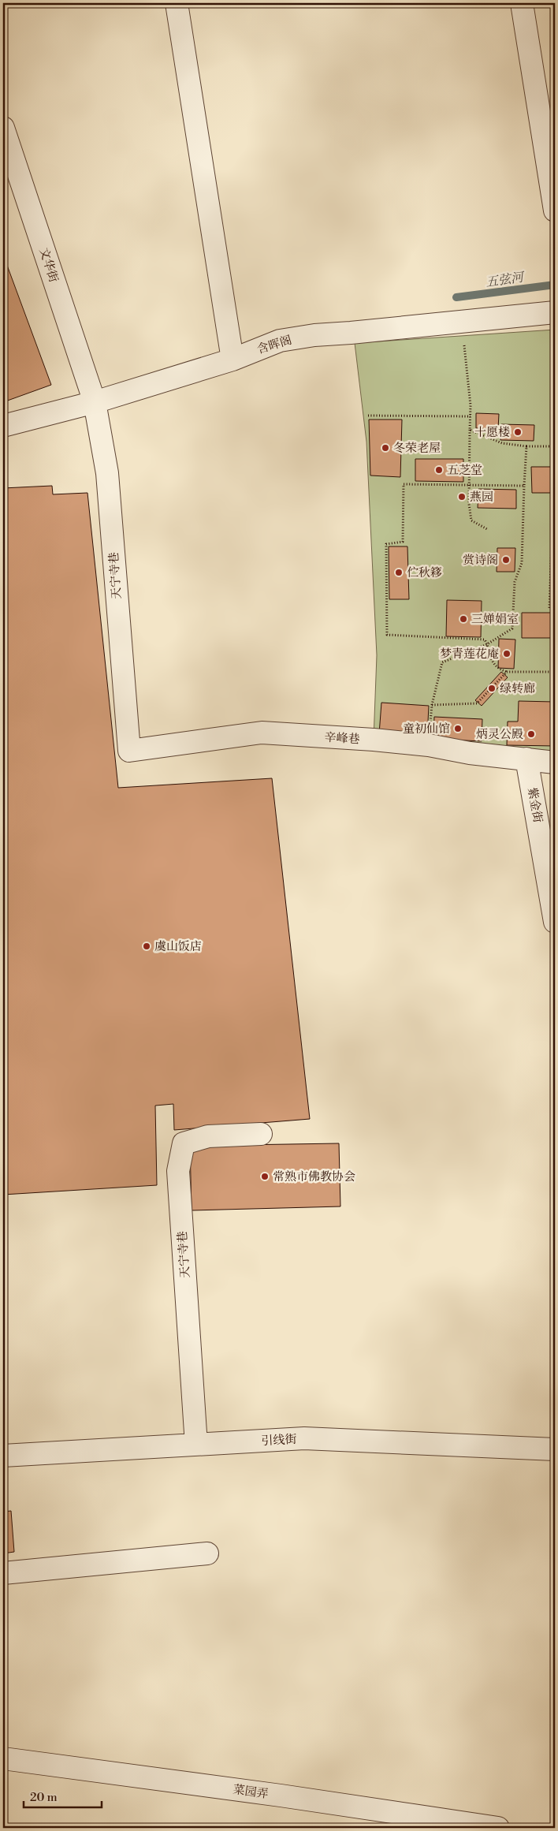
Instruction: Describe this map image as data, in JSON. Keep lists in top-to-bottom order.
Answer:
{
  "streets": {
    "street": [
      "文华街",
      "含晖阁",
      "天宁寺巷",
      "辛峰巷",
      "紫金街",
      "引线街",
      "菜园弄"
    ]
  },
  "crossings": [
    ["文华街", "含晖阁"],
    ["文华街", "天宁寺巷"],
    ["含晖阁", "天宁寺巷"],
    ["天宁寺巷", "辛峰巷"],
    ["天宁寺巷", "引线街"],
    ["辛峰巷", "紫金街"]
  ],
  "water": ["五弦河"],
  "places": [
    "十愿楼",
    "冬荣老屋",
    "五芝堂",
    "燕园",
    "赏诗阁",
    "伫秋簃",
    "三婵娟室",
    "梦青莲花庵",
    "绿转廊",
    "童初仙馆",
    "炳灵公殿",
    "虞山饭店",
    "常熟市佛教协会"
  ],
  "scale_bar": "20 m"
}
